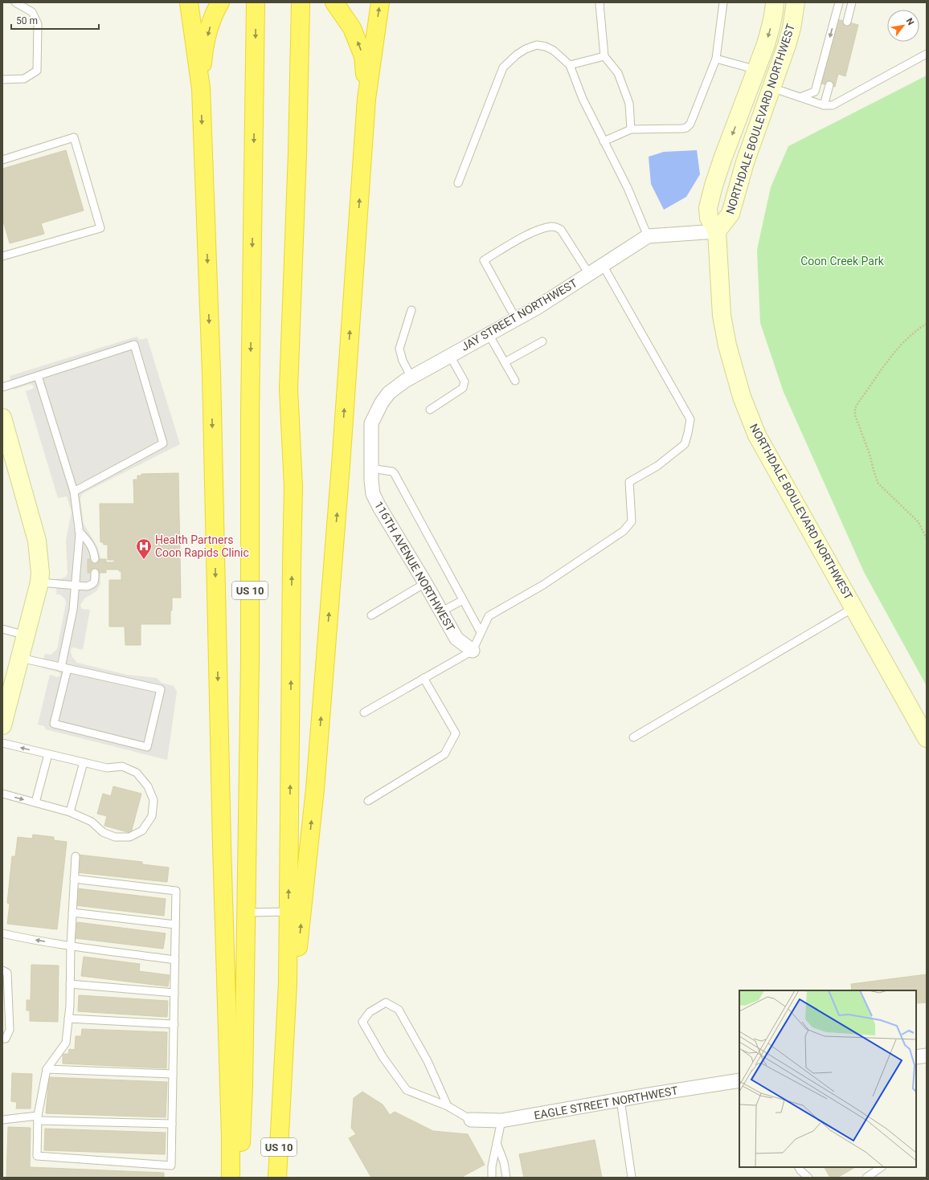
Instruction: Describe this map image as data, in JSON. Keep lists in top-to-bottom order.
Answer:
{
  "streets": {
    "highway": ["US 10"],
    "main road": ["NORTHDALE BOULEVARD NORTHWEST"],
    "street": ["JAY STREET NORTHWEST", "116TH AVENUE NORTHWEST", "EAGLE STREET NORTHWEST"]
  },
  "crossings": [
    ["NORTHDALE BOULEVARD NORTHWEST", "JAY STREET NORTHWEST"],
    ["JAY STREET NORTHWEST", "116TH AVENUE NORTHWEST"]
  ],
  "parks": ["Coon Creek Park"],
  "places": {
    "hospital": ["Health Partners Coon Rapids Clinic"]
  },
  "scale_bar": "50 m",
  "north": "top right"
}
